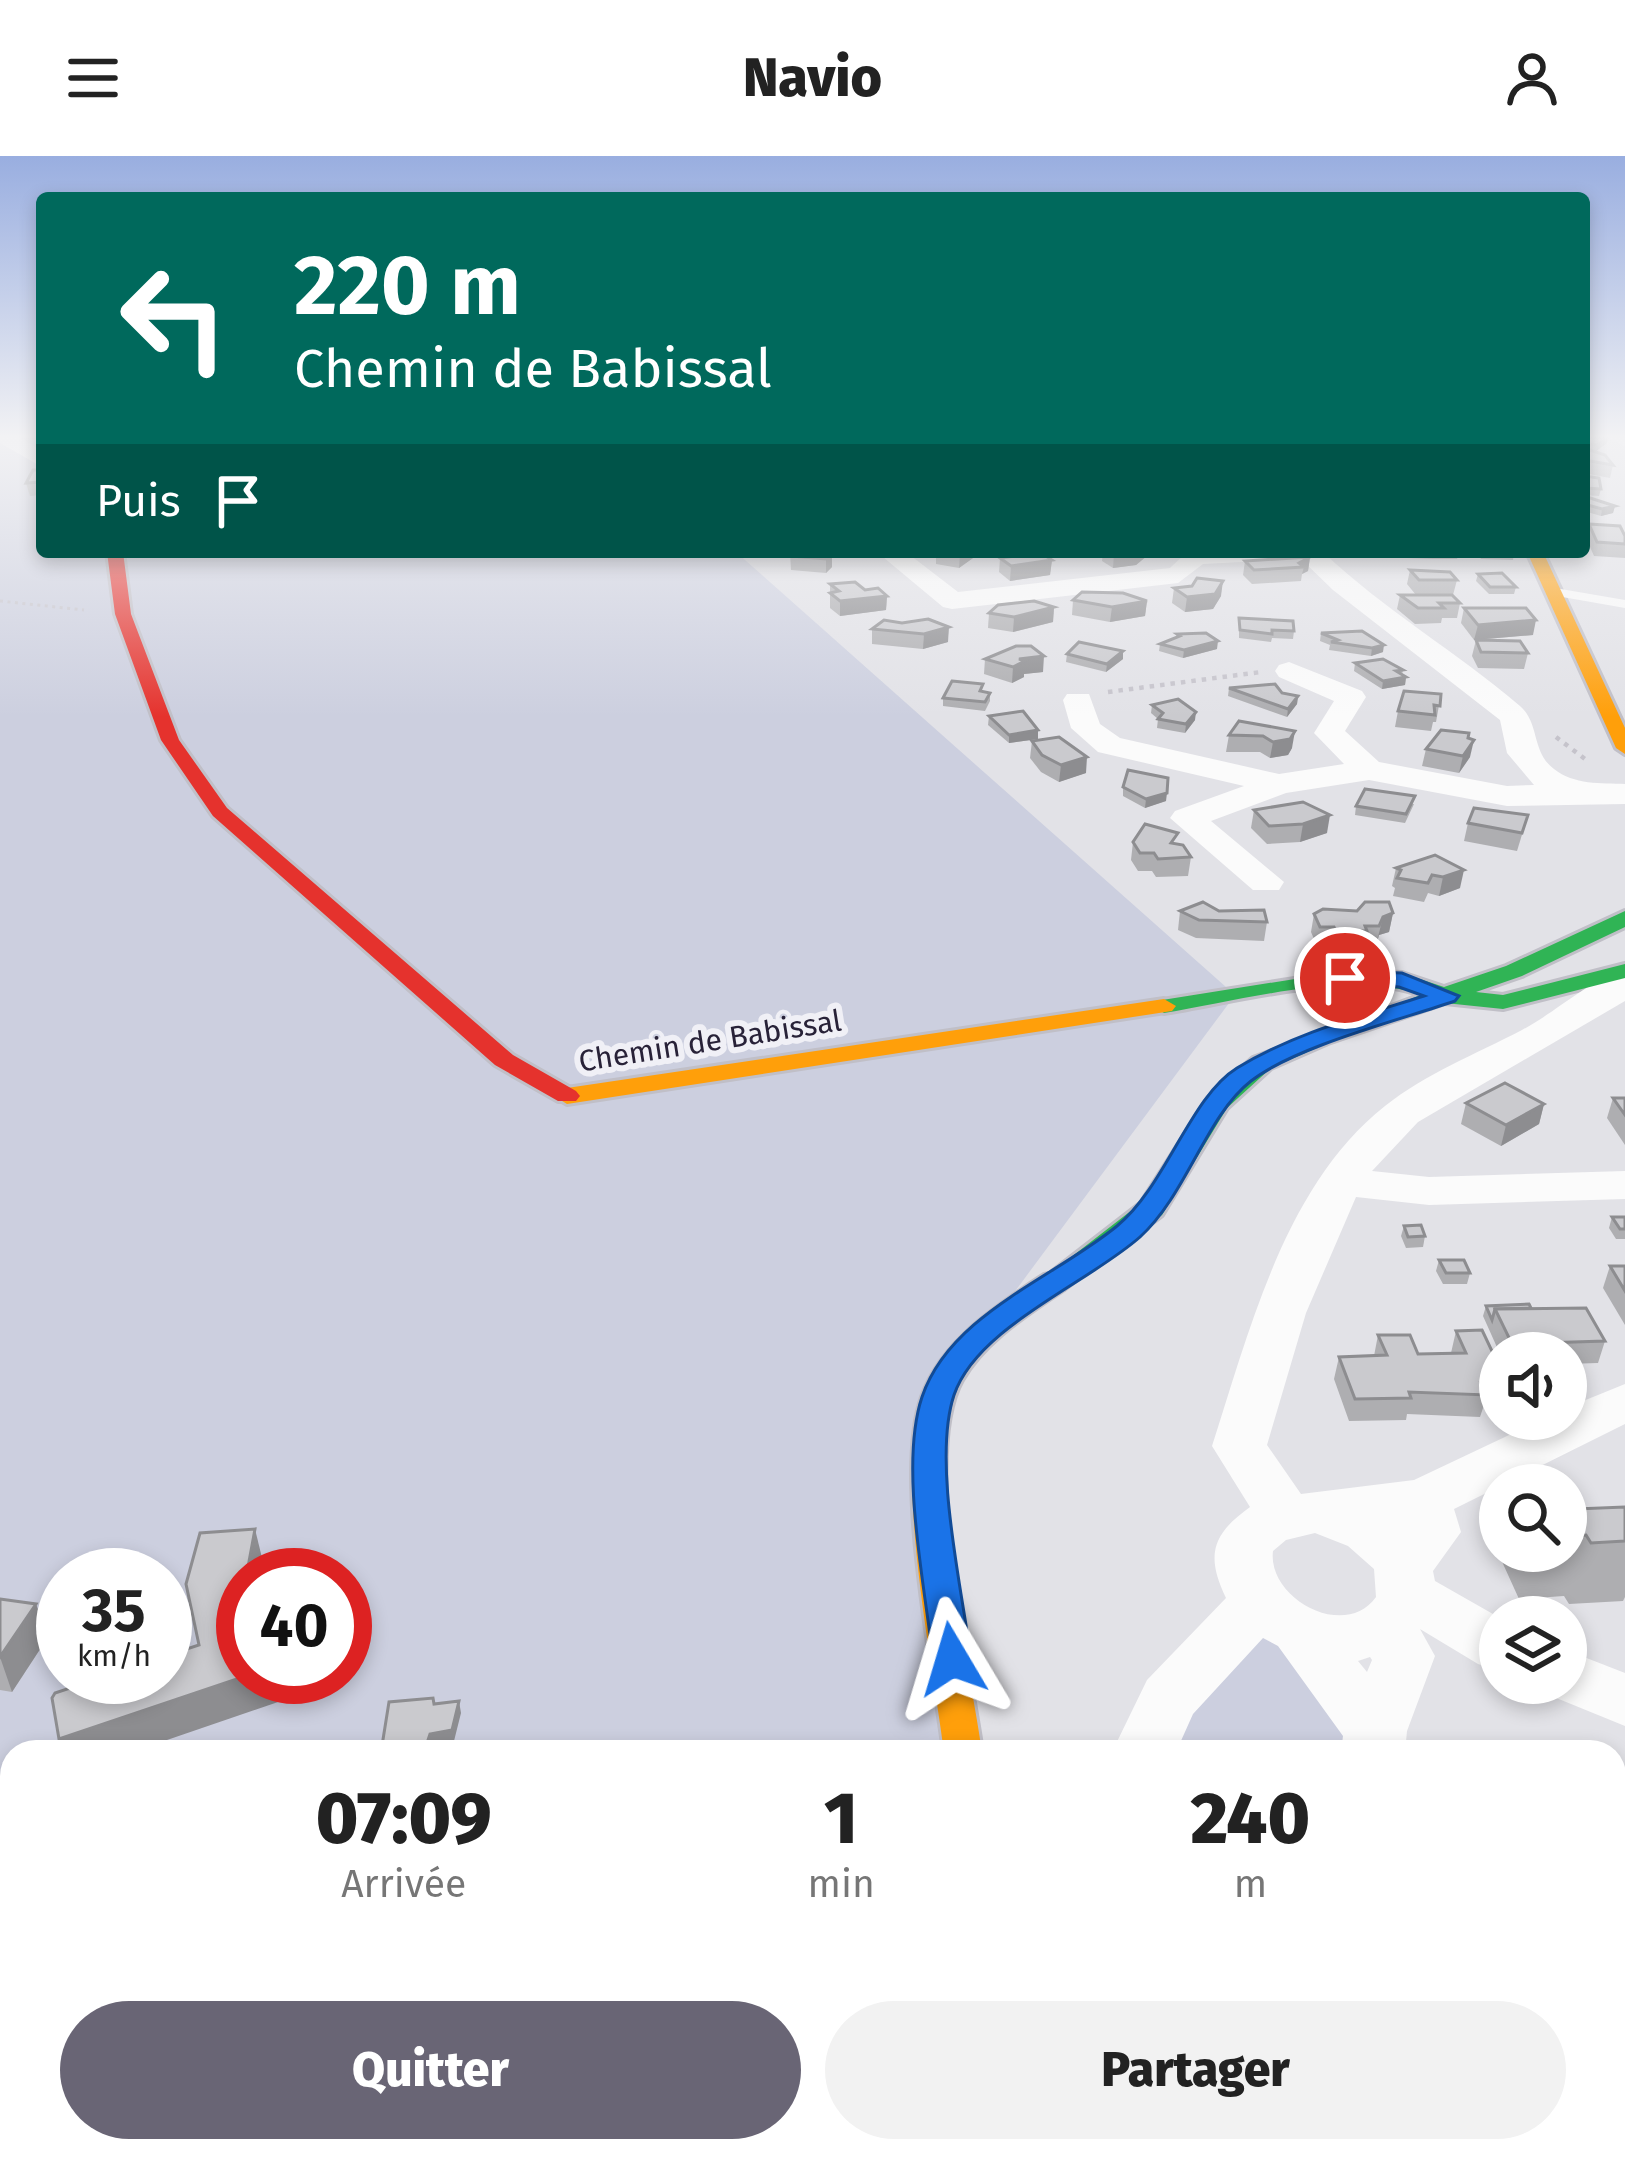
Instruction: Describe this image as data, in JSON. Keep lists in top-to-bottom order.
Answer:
{
  "streets": {
    "street": ["Chemin de Babissal"]
  },
  "page": {
    "header": "Navio",
    "turn": ["220 m", "Chemin de Babissal"],
    "then": "Puis",
    "speed": "35 km/h",
    "limit": "40",
    "eta": [
      "07:09",
      "Arrivée",
      "1",
      "min",
      "240",
      "m"
    ],
    "buttons": ["Quitter", "Partager"]
  }
}
